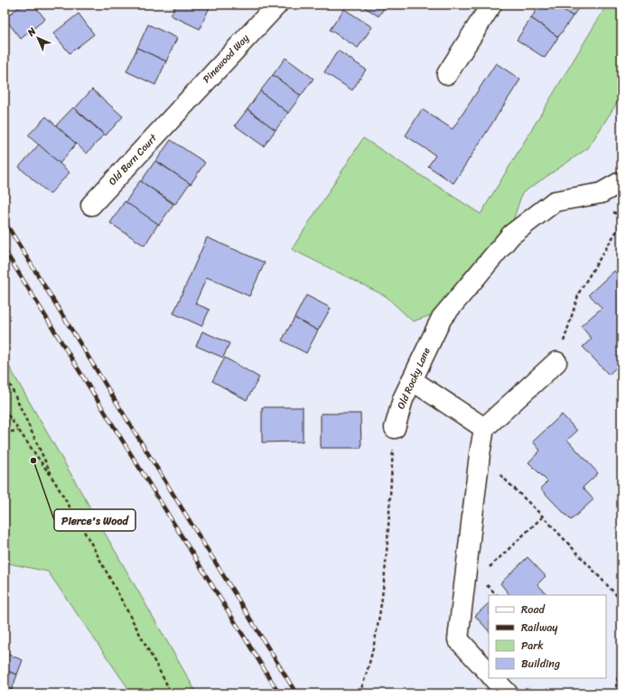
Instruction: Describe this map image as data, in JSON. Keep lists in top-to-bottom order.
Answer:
{
  "streets": {
    "street": ["Pinewood Way", "Old Barn Court", "Old Rocky Lane"]
  },
  "crossings": [
    ["Pinewood Way", "Old Barn Court"]
  ],
  "places": ["Pierce's Wood"],
  "legend": [
    "Road",
    "Railway",
    "Park",
    "Building"
  ],
  "north": "top left"
}
